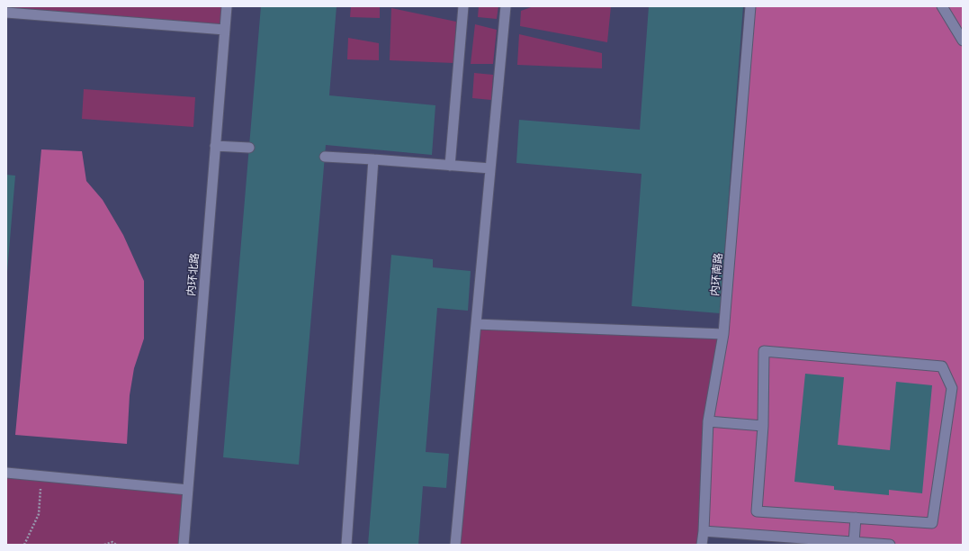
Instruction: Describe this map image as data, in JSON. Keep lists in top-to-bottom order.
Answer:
{
  "streets": {
    "lane": ["内环北路", "内环南路"]
  }
}
